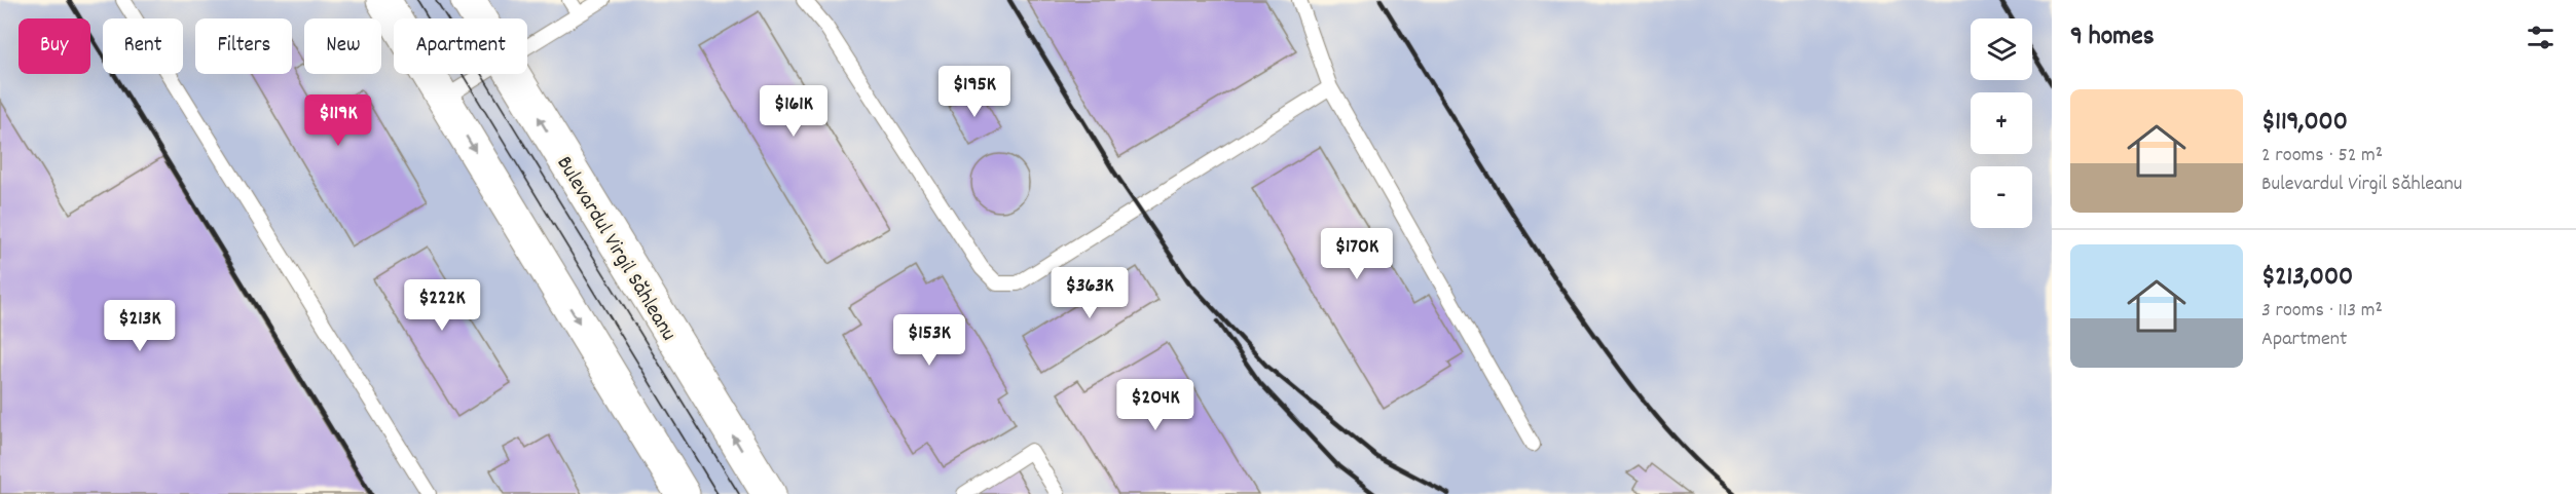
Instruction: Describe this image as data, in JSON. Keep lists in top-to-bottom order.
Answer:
{
  "streets": {
    "main road": ["Bulevardul Virgil Săhleanu"]
  },
  "page": {
    "heading": "9 homes",
    "map_buttons": ["+", "−"],
    "chip": [
      "Buy",
      "Rent",
      "Filters",
      "New",
      "Apartment"
    ],
    "price": [
      "$195K",
      "$161K",
      "$119K",
      "$170K",
      "$363K",
      "$222K",
      "$213K",
      "$153K",
      "$204K"
    ],
    "list": [
      {
        "name": "$119,000",
        "note": "2 rooms · 52 m² · Bulevardul Virgil Săhleanu"
      },
      {
        "name": "$213,000",
        "note": "3 rooms · 113 m² · Apartment"
      }
    ]
  }
}
